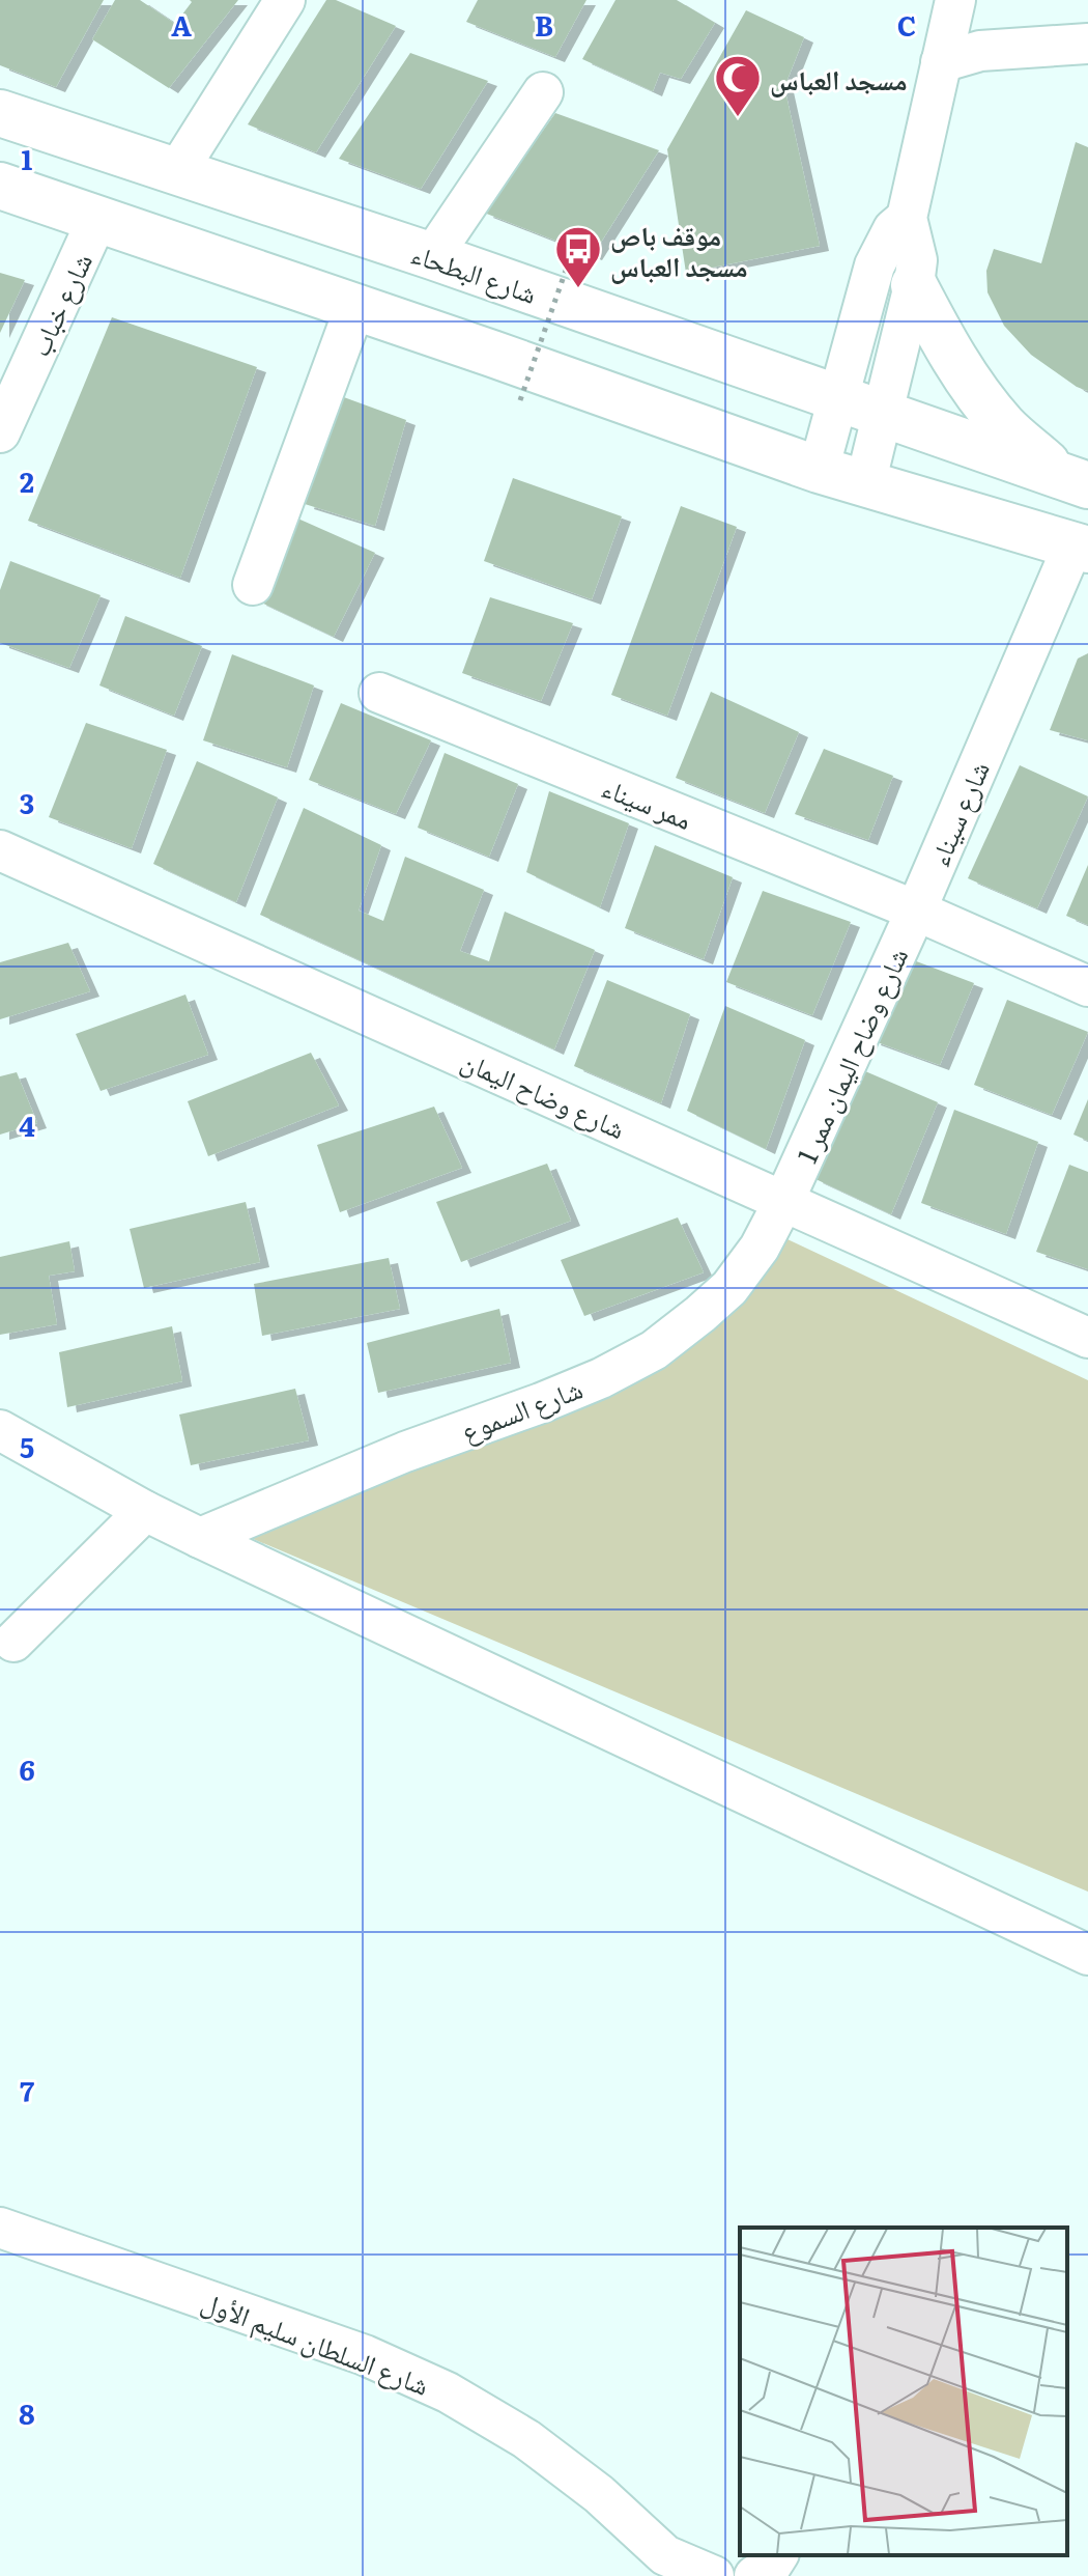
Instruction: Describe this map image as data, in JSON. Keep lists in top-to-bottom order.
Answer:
{
  "streets": {
    "street": [
      "شارع البطحاء",
      "شارع خباب",
      "ممر سيناء",
      "شارع سيناء",
      "شارع وضاح اليمان ممر 1",
      "شارع وضاح اليمان",
      "شارع السموع",
      "شارع السلطان سليم الأول"
    ]
  },
  "crossings": [
    ["ممر سيناء", "شارع سيناء"],
    ["ممر سيناء", "شارع وضاح اليمان ممر 1"],
    ["شارع سيناء", "شارع وضاح اليمان ممر 1"],
    ["شارع وضاح اليمان ممر 1", "شارع وضاح اليمان"],
    ["شارع وضاح اليمان ممر 1", "شارع السموع"],
    ["شارع وضاح اليمان", "شارع السموع"]
  ],
  "places": {
    "mosque": ["مسجد العباس"],
    "bus stop": ["موقف باص مسجد العباس"]
  },
  "grid": {
    "columns": ["A", "B", "C"],
    "rows": [
      "1",
      "2",
      "3",
      "4",
      "5",
      "6",
      "7",
      "8"
    ]
  }
}
